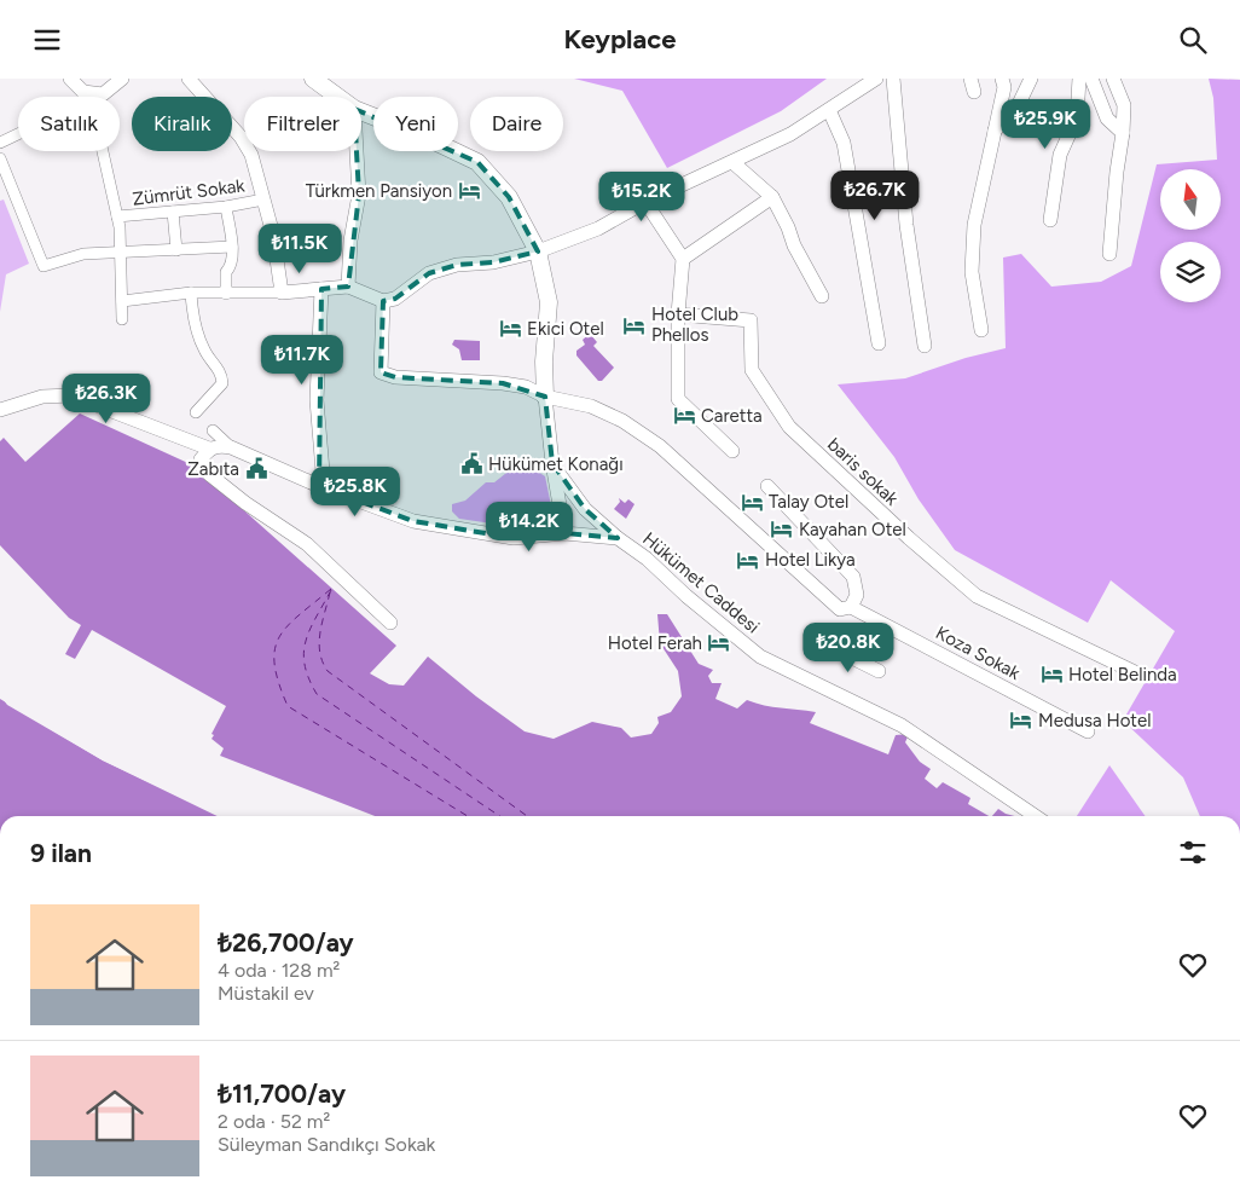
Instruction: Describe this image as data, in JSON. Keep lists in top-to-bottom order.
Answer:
{
  "streets": {
    "street": [
      "Zümrüt Sokak",
      "baris sokak",
      "Hükümet Caddesi",
      "Koza Sokak"
    ]
  },
  "places": {
    "hotel": [
      "Türkmen Pansiyon",
      "Hotel Club Phellos",
      "Ekici Otel",
      "Caretta",
      "Talay Otel",
      "Kayahan Otel",
      "Hotel Likya",
      "Hotel Ferah",
      "Hotel Belinda",
      "Medusa Hotel"
    ],
    "public building": ["Hükümet Konağı", "Zabıta"]
  },
  "north": "top",
  "page": {
    "header": "Keyplace",
    "chip": [
      "Satılık",
      "Kiralık",
      "Filtreler",
      "Yeni",
      "Daire"
    ],
    "price": [
      "₺25.9K",
      "₺26.7K",
      "₺15.2K",
      "₺11.5K",
      "₺11.7K",
      "₺26.3K",
      "₺25.8K",
      "₺14.2K",
      "₺20.8K"
    ],
    "heading": "9 ilan",
    "list": [
      {
        "name": "₺26,700/ay",
        "note": "4 oda · 128 m² · Müstakil ev"
      },
      {
        "name": "₺11,700/ay",
        "note": "2 oda · 52 m² · Süleyman Sandıkçı Sokak"
      }
    ]
  }
}
